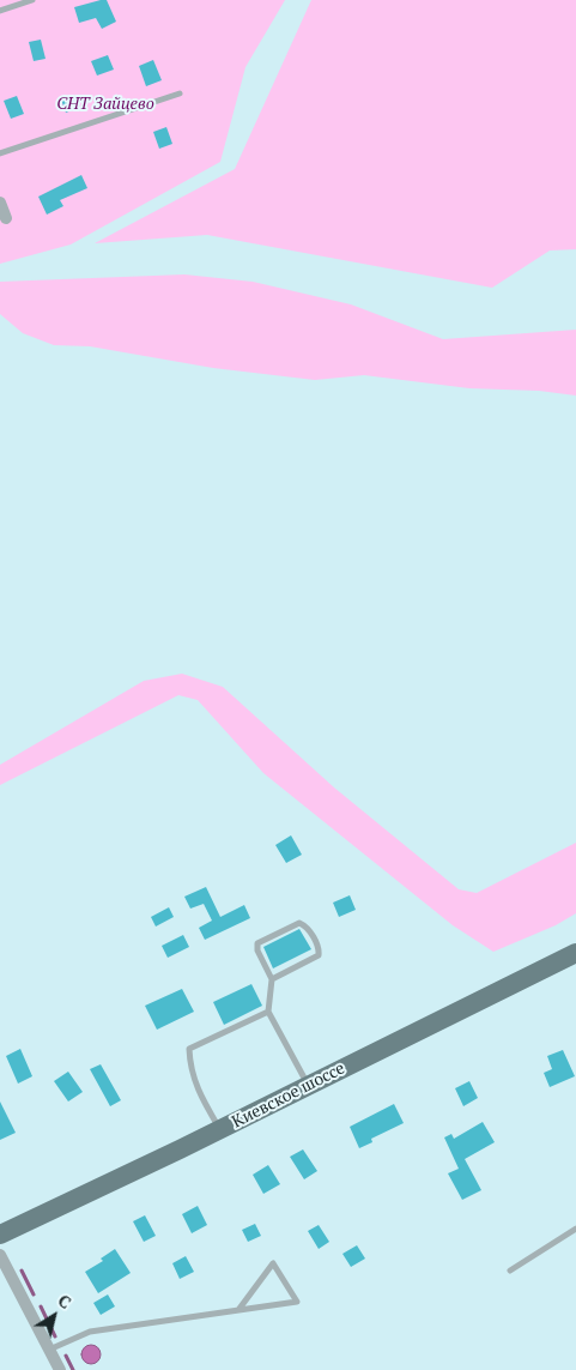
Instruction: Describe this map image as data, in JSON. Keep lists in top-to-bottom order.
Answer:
{
  "streets": {
    "main road": ["Киевское шоссе"]
  },
  "parks": ["СНТ Зайцево"],
  "north": "top right"
}
